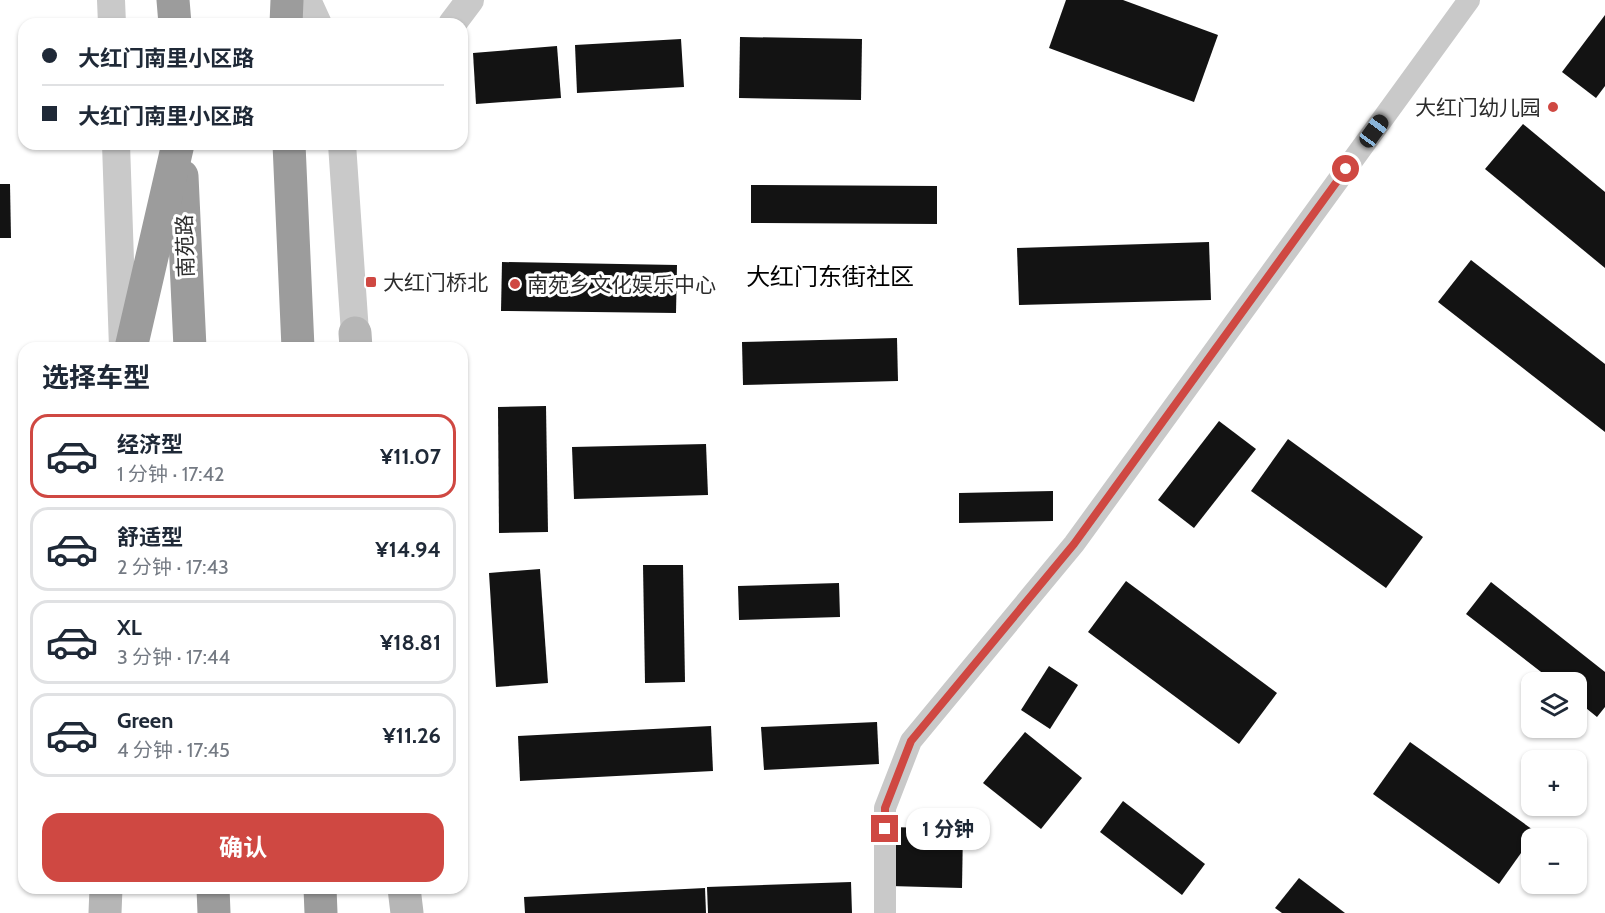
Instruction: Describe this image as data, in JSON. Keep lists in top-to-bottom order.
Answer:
{
  "streets": {
    "highway": ["南苑路"]
  },
  "districts": ["大红门东街社区"],
  "places": {
    "other": ["大红门幼儿园", "南苑乡文化娱乐中心"],
    "transit": ["大红门桥北"]
  },
  "page": {
    "banner": ["大红门南里小区路", "大红门南里小区路"],
    "heading": "选择车型",
    "list": [
      {
        "name": "经济型",
        "note": "1 分钟 · 17:42",
        "value": "¥11.07"
      },
      {
        "name": "舒适型",
        "note": "2 分钟 · 17:43",
        "value": "¥14.94"
      },
      {
        "name": "XL",
        "note": "3 分钟 · 17:44",
        "value": "¥18.81"
      },
      {
        "name": "Green",
        "note": "4 分钟 · 17:45",
        "value": "¥11.26"
      }
    ],
    "map_buttons": ["+", "−"],
    "buttons": "确认",
    "bubble": "1 分钟"
  }
}
